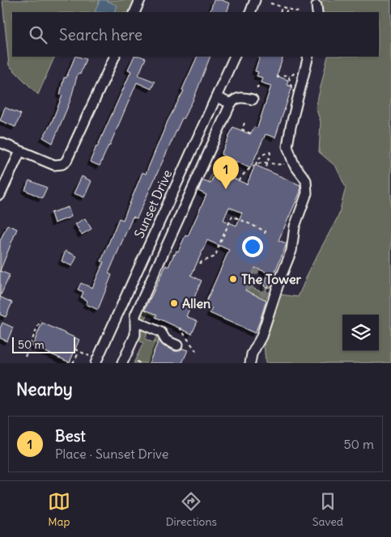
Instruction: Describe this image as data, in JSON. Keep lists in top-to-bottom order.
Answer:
{
  "streets": {
    "street": ["Sunset Drive"]
  },
  "places": ["The Tower", "Allen"],
  "scale_bar": "50 m",
  "page": {
    "search": "Search here",
    "pins": "1",
    "scale": "50 m",
    "heading": "Nearby",
    "list": [
      {
        "mark": "1",
        "name": "Best",
        "note": "Place · Sunset Drive",
        "value": "50 m"
      }
    ],
    "nav": ["Map", "Directions", "Saved"]
  }
}
